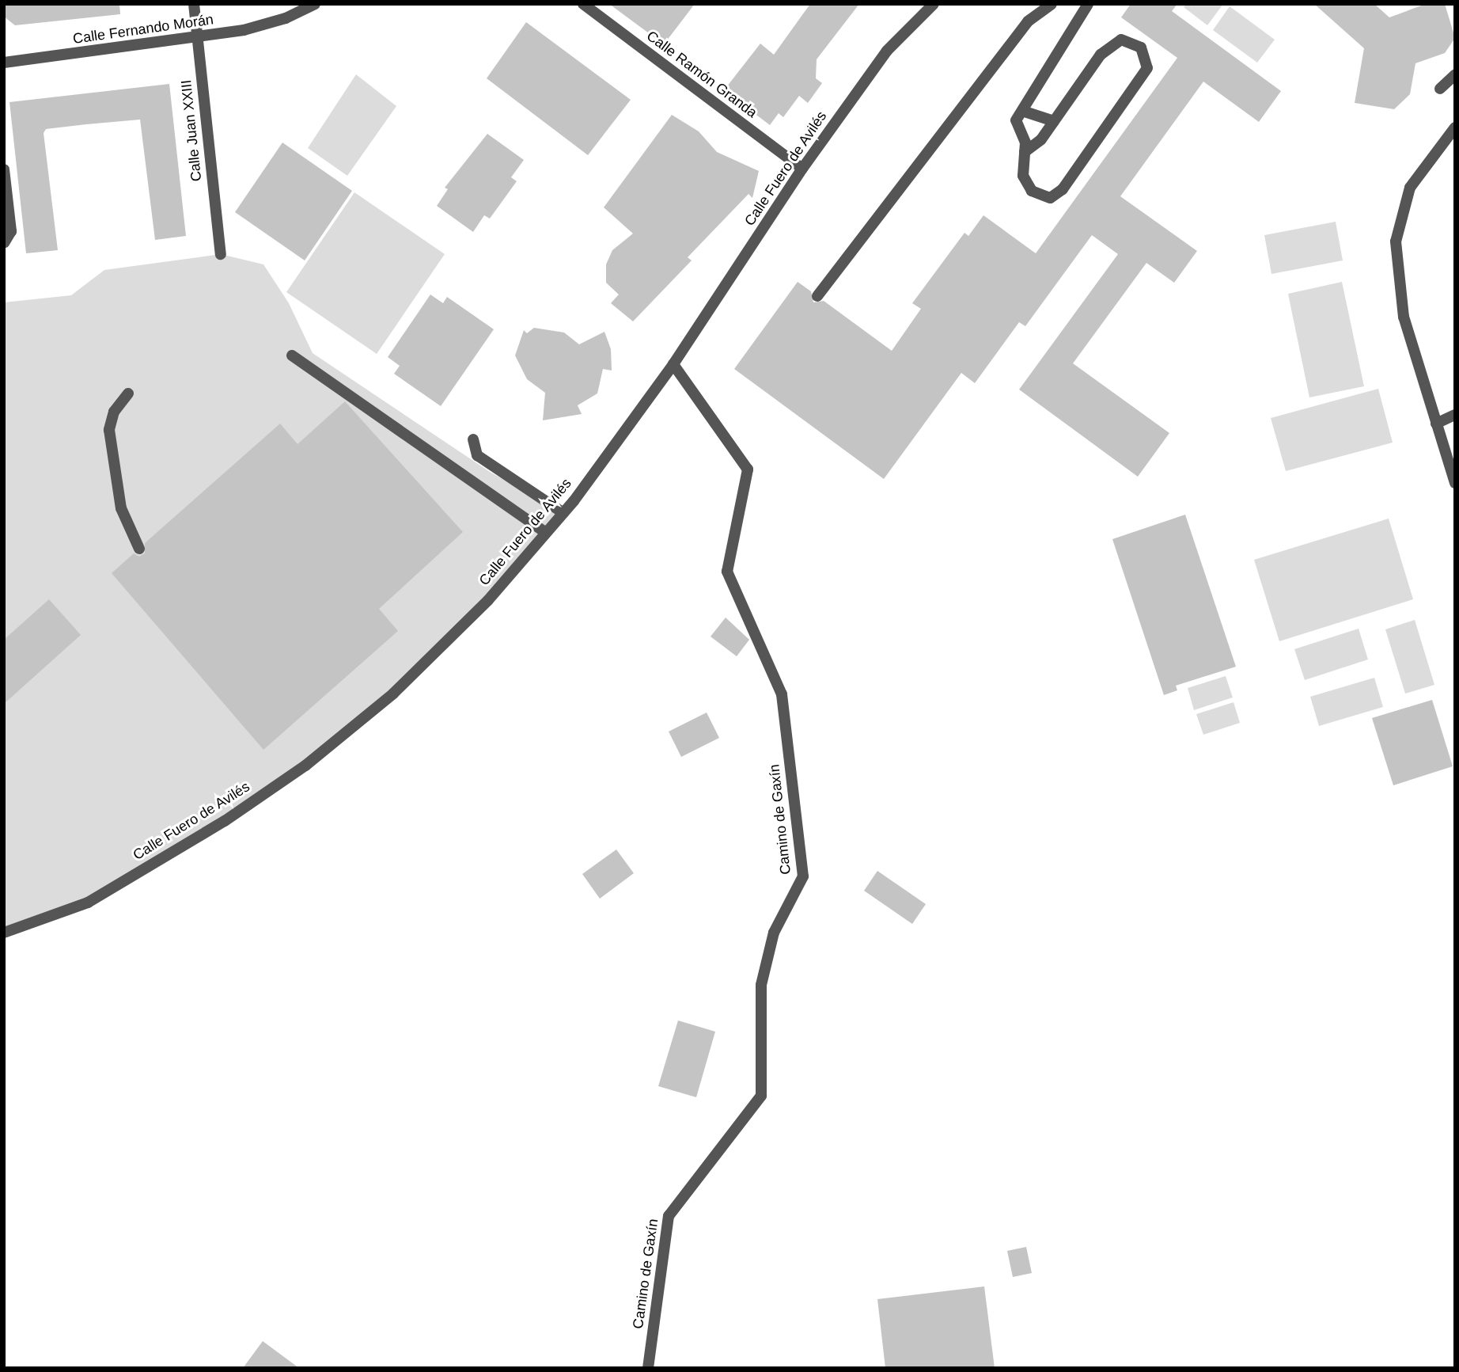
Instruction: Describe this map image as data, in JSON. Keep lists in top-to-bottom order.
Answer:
{
  "streets": {
    "street": [
      "Calle Fernando Morán",
      "Calle Ramón Granda",
      "Calle Juan XXIII",
      "Calle Fuero de Avilés",
      "Camino de Gaxín"
    ]
  },
  "crossings": [
    ["Calle Fernando Morán", "Calle Juan XXIII"],
    ["Calle Ramón Granda", "Calle Fuero de Avilés"],
    ["Calle Fuero de Avilés", "Camino de Gaxín"]
  ]
}
